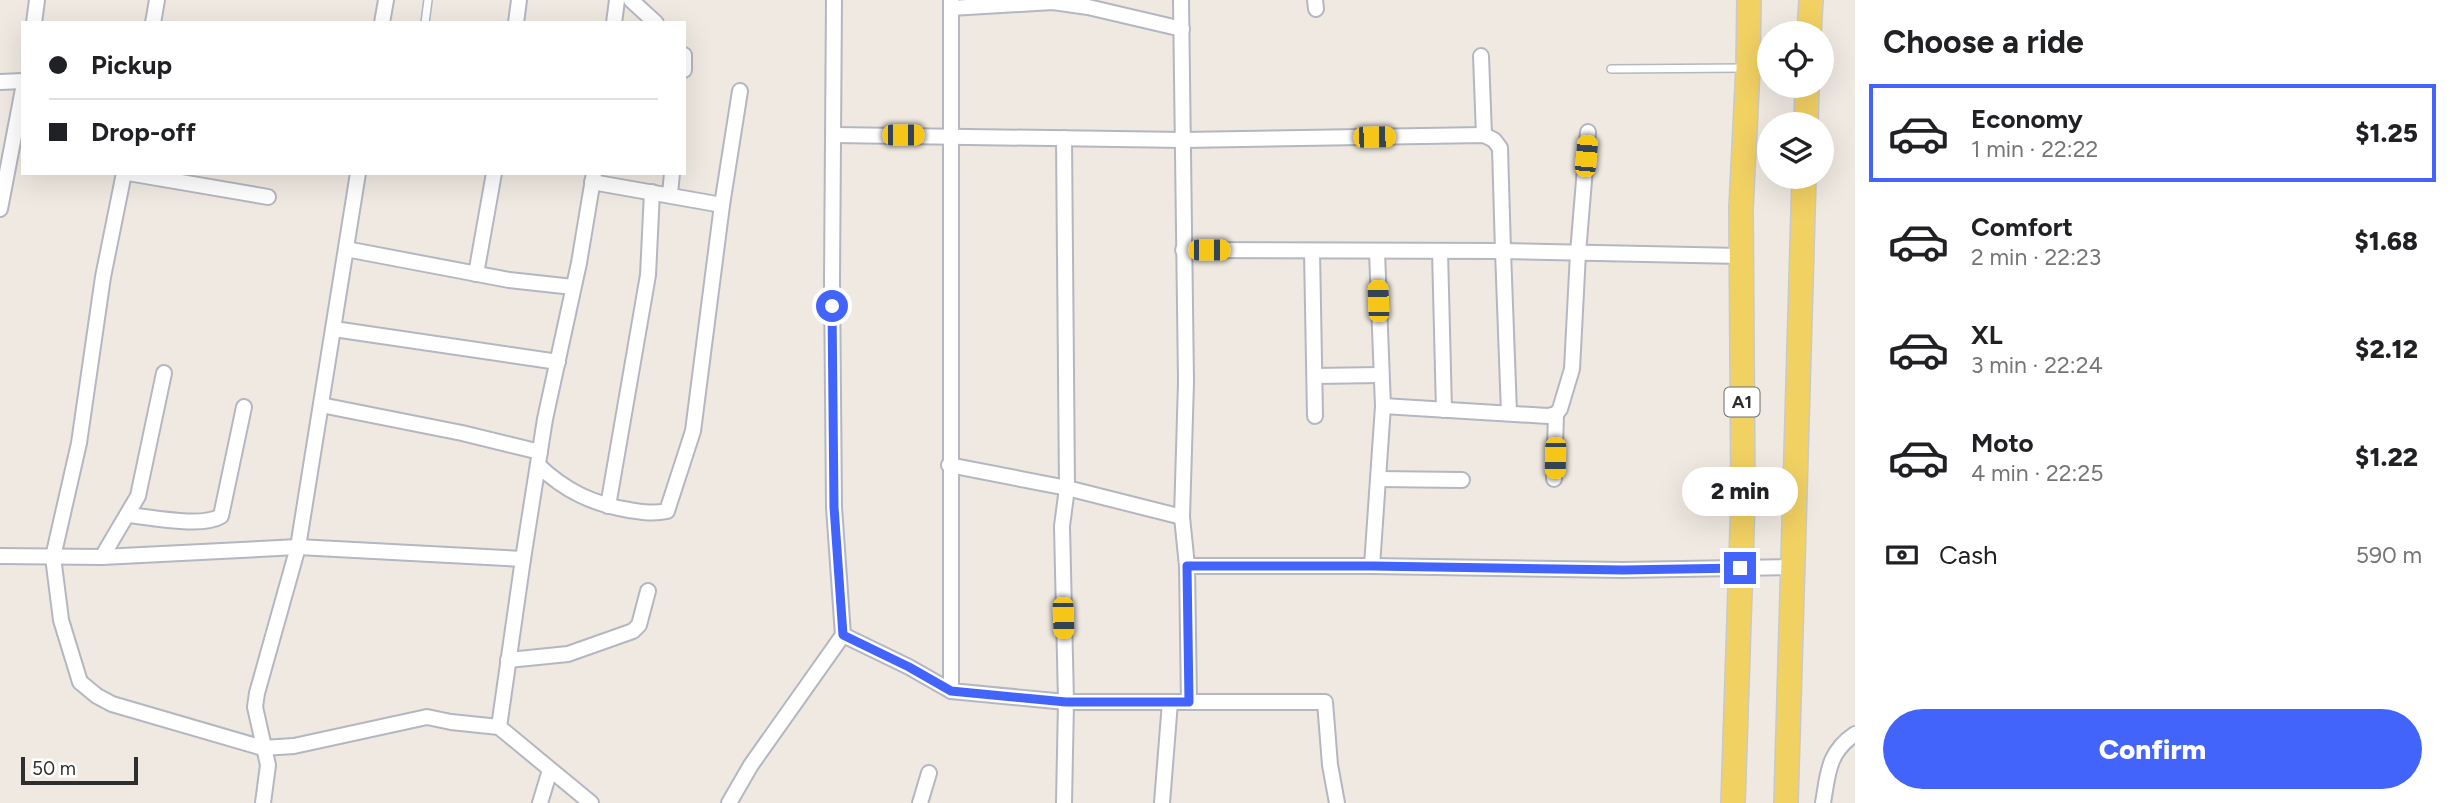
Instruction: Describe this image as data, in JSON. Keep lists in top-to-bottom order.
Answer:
{
  "streets": {
    "main road": ["A1"]
  },
  "scale_bar": "50 m",
  "page": {
    "heading": "Choose a ride",
    "banner": ["Pickup", "Drop-off"],
    "list": [
      {
        "name": "Economy",
        "note": "1 min · 22:22",
        "value": "$1.25"
      },
      {
        "name": "Comfort",
        "note": "2 min · 22:23",
        "value": "$1.68"
      },
      {
        "name": "XL",
        "note": "3 min · 22:24",
        "value": "$2.12"
      },
      {
        "name": "Moto",
        "note": "4 min · 22:25",
        "value": "$1.22"
      }
    ],
    "bubble": "2 min",
    "pay": ["Cash", "590 m"],
    "buttons": "Confirm",
    "scale": "50 m"
  }
}
